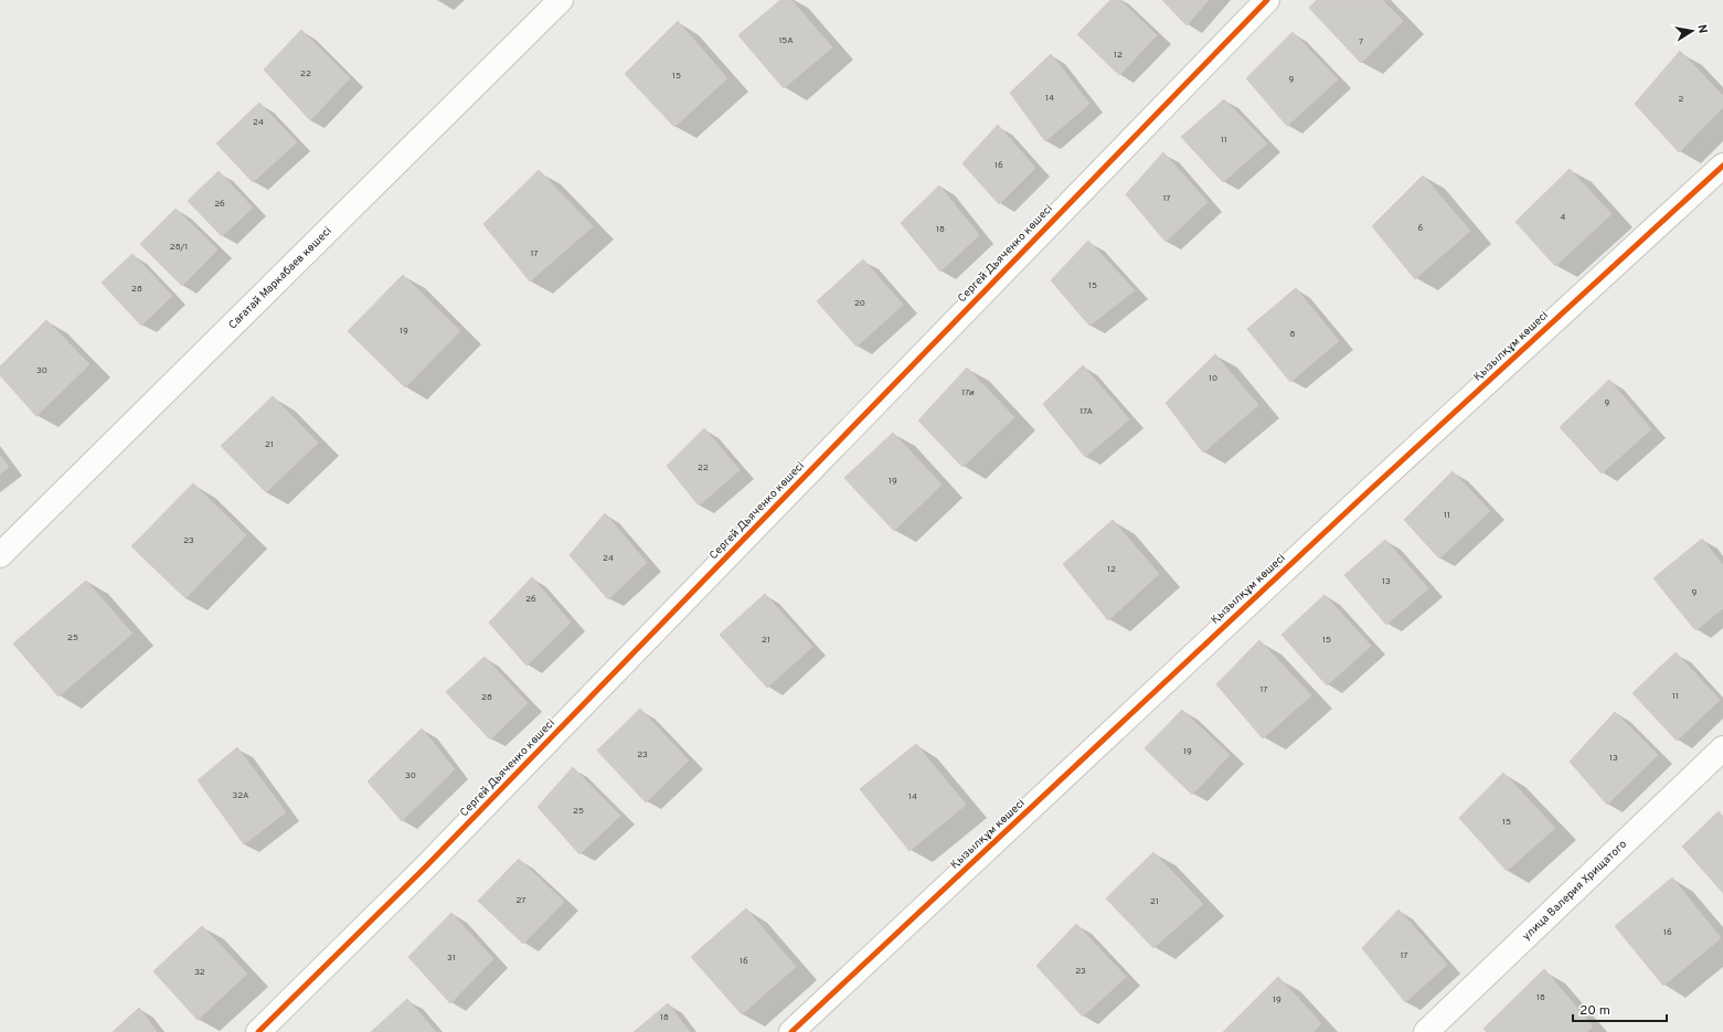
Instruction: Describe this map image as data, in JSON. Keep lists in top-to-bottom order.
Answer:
{
  "streets": {
    "street": [
      "Сергей Дьяченко көшесі",
      "Сағатай Маркабаев көшесі",
      "Қызылқұм көшесі",
      "улица Валерия Хрищатого"
    ]
  },
  "house_numbers": [
    "15А",
    "7",
    "12",
    "22",
    "15",
    "9",
    "14",
    "2",
    "24",
    "11",
    "16",
    "17",
    "26",
    "4",
    "6",
    "18",
    "28/1",
    "17",
    "15",
    "28",
    "20",
    "19",
    "8",
    "30",
    "10",
    "17и",
    "9",
    "17А",
    "21",
    "22",
    "19",
    "11",
    "23",
    "24",
    "12",
    "13",
    "9",
    "26",
    "25",
    "21",
    "15",
    "17",
    "11",
    "28",
    "19",
    "23",
    "13",
    "30",
    "32А",
    "14",
    "25",
    "15",
    "27",
    "21",
    "16",
    "17",
    "31",
    "16",
    "23",
    "32",
    "18",
    "19",
    "18"
  ],
  "scale_bar": "20 m",
  "north": "right"
}
